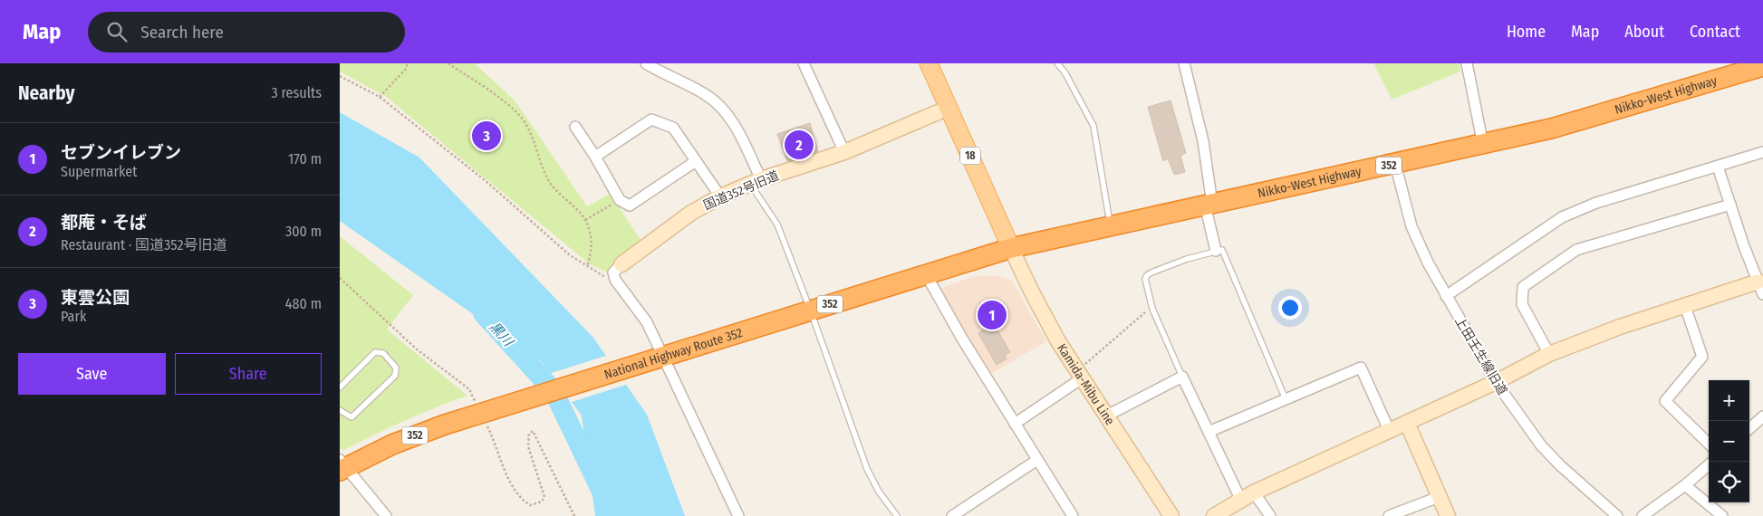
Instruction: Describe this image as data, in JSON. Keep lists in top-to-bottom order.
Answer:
{
  "streets": {
    "highway": ["Nikko-West Highway", "352", "National Highway Route 352"],
    "main road": ["18"],
    "street": ["国道352号旧道", "上田壬生線旧道", "Kamida-Mibu Line"]
  },
  "crossings": [
    ["Nikko-West Highway", "18"],
    ["Nikko-West Highway", "National Highway Route 352"],
    ["Nikko-West Highway", "上田壬生線旧道"],
    ["Nikko-West Highway", "Kamida-Mibu Line"],
    ["18", "国道352号旧道"],
    ["18", "National Highway Route 352"],
    ["18", "Kamida-Mibu Line"],
    ["National Highway Route 352", "Kamida-Mibu Line"]
  ],
  "water": ["黒川"],
  "page": {
    "header": "Map",
    "search": "Search here",
    "nav": [
      "Home",
      "Map",
      "About",
      "Contact"
    ],
    "heading": ["Nearby", "3 results"],
    "pins": ["3", "2", "1"],
    "list": [
      {
        "mark": "1",
        "name": "セブンイレブン",
        "note": "Supermarket",
        "value": "170 m"
      },
      {
        "mark": "2",
        "name": "都庵・そば",
        "note": "Restaurant · 国道352号旧道",
        "value": "300 m"
      },
      {
        "mark": "3",
        "name": "東雲公園",
        "note": "Park",
        "value": "480 m"
      }
    ],
    "buttons": ["Save", "Share"],
    "map_buttons": ["+", "−"]
  }
}
